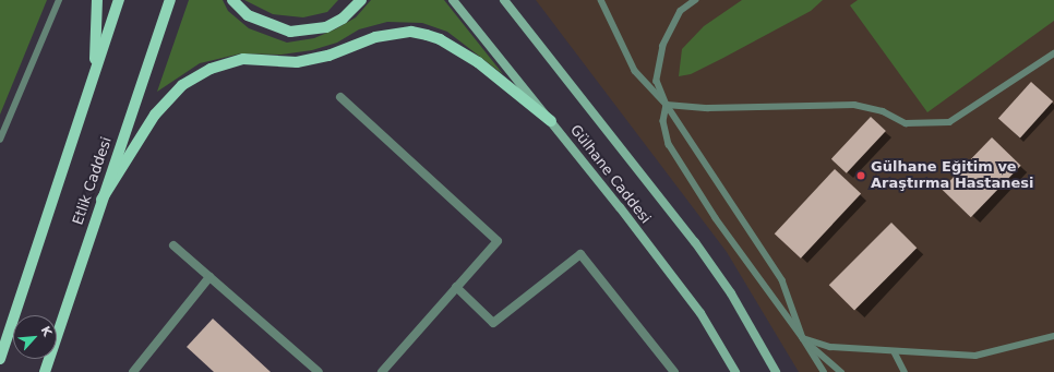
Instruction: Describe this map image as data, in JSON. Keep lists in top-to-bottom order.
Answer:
{
  "streets": {
    "main road": ["Gülhane Caddesi", "Etlik Caddesi"]
  },
  "places": ["Gülhane Eğitim ve Araştırma Hastanesi"],
  "north": "top right"
}
